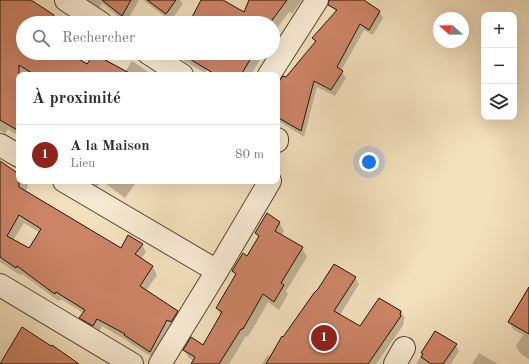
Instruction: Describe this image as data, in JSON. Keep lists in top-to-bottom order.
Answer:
{
  "north": "left",
  "page": {
    "map_buttons": ["+", "−"],
    "search": "Rechercher",
    "heading": "À proximité",
    "list": [
      {
        "mark": "1",
        "name": "A la Maison",
        "note": "Lieu",
        "value": "80 m"
      }
    ],
    "pins": "1"
  }
}
